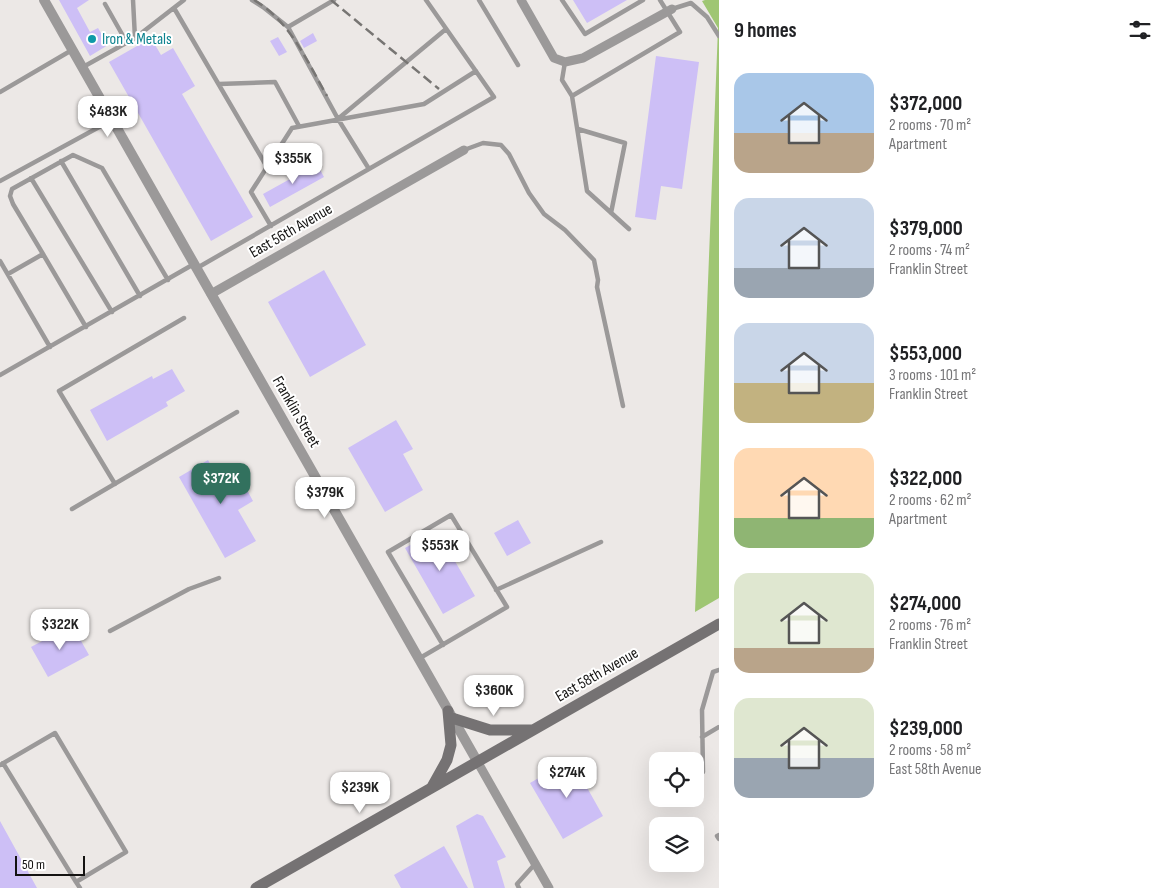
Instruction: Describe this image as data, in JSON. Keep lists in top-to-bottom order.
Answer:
{
  "streets": {
    "main road": ["East 58th Avenue"],
    "street": ["East 56th Avenue", "Franklin Street"]
  },
  "crossings": [
    ["East 56th Avenue", "Franklin Street"],
    ["Franklin Street", "East 58th Avenue"]
  ],
  "places": ["Iron & Metals"],
  "scale_bar": "50 m",
  "page": {
    "heading": "9 homes",
    "list": [
      {
        "name": "$372,000",
        "note": "2 rooms · 70 m² · Apartment"
      },
      {
        "name": "$379,000",
        "note": "2 rooms · 74 m² · Franklin Street"
      },
      {
        "name": "$553,000",
        "note": "3 rooms · 101 m² · Franklin Street"
      },
      {
        "name": "$322,000",
        "note": "2 rooms · 62 m² · Apartment"
      },
      {
        "name": "$274,000",
        "note": "2 rooms · 76 m² · Franklin Street"
      },
      {
        "name": "$239,000",
        "note": "2 rooms · 58 m² · East 58th Avenue"
      }
    ],
    "price": [
      "$483K",
      "$355K",
      "$372K",
      "$379K",
      "$553K",
      "$322K",
      "$360K",
      "$274K",
      "$239K"
    ],
    "scale": "50 m"
  }
}
